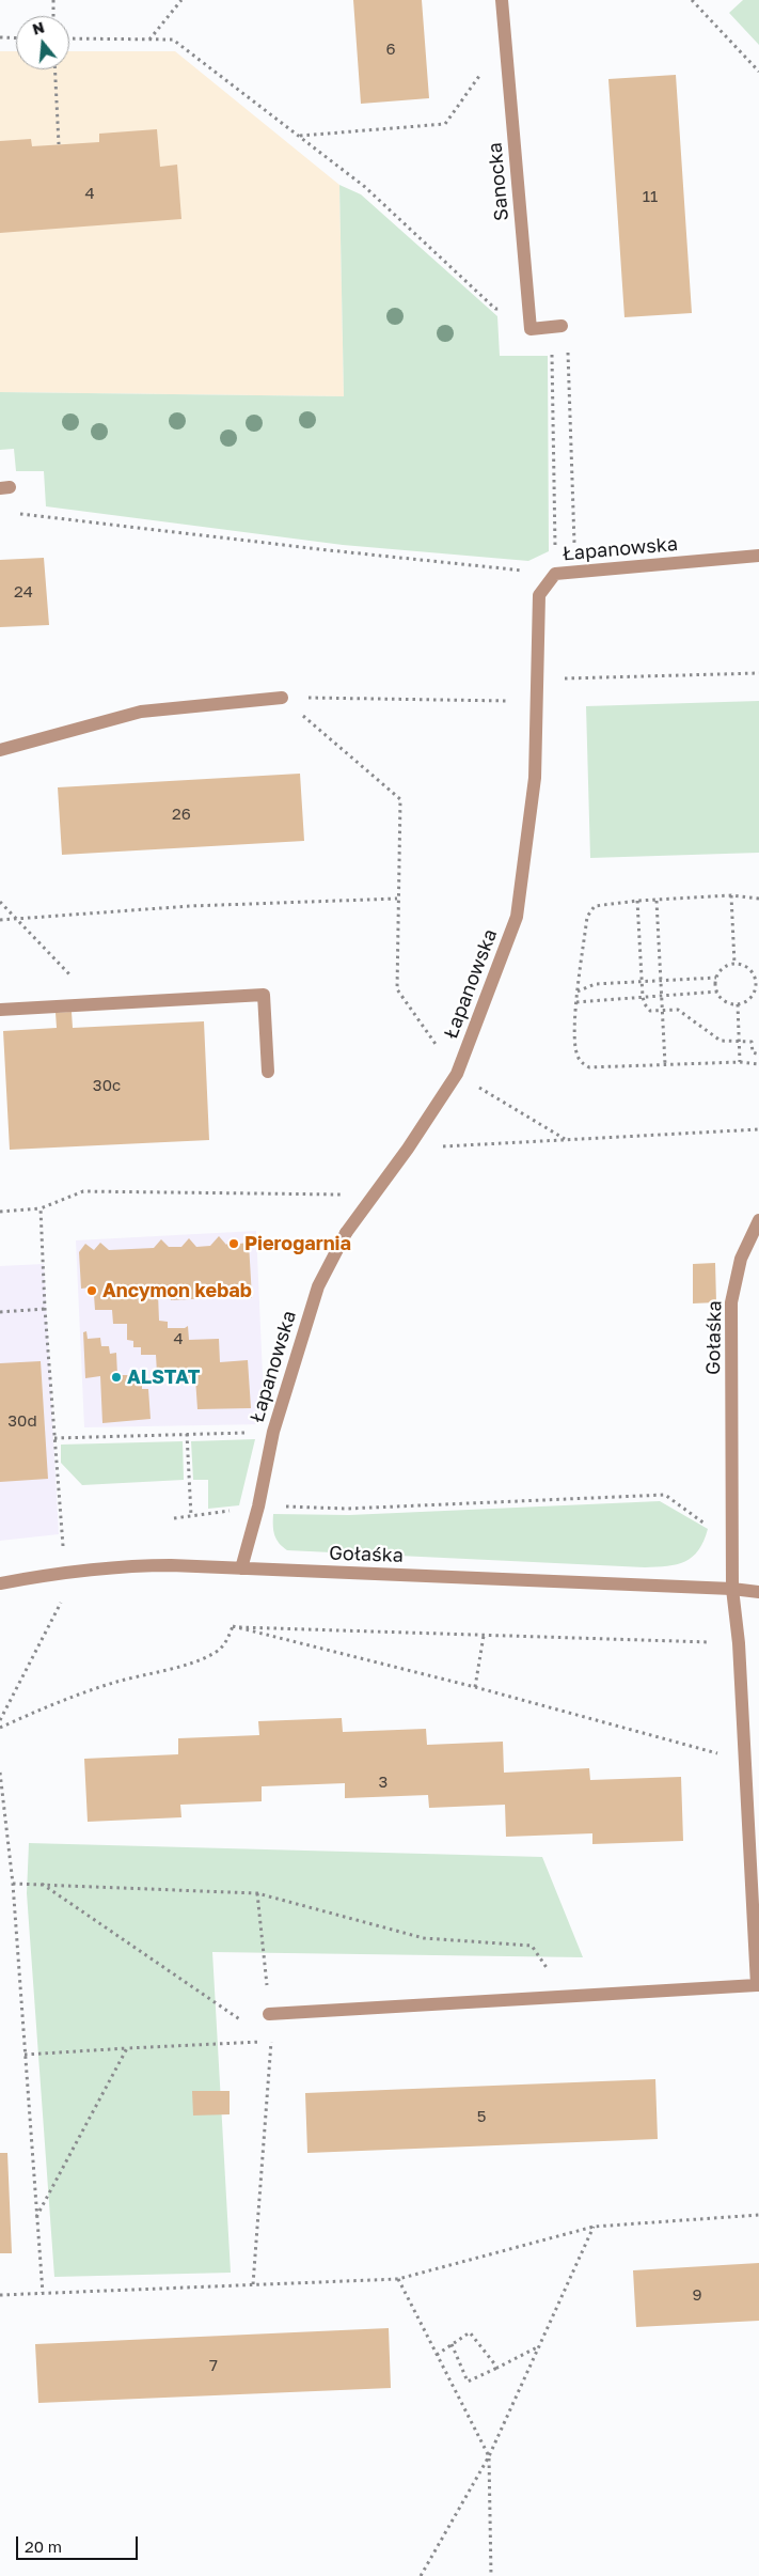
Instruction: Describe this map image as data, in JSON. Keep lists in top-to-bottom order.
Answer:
{
  "streets": {
    "street": ["Sanocka", "Łapanowska", "Gołaśka"]
  },
  "crossings": [
    ["Łapanowska", "Gołaśka"]
  ],
  "places": ["Pierogarnia", "Ancymon kebab", "ALSTAT"],
  "house_numbers": [
    "6",
    "4",
    "11",
    "24",
    "26",
    "30c",
    "4",
    "30d",
    "3",
    "5",
    "9",
    "7"
  ],
  "scale_bar": "20 m",
  "north": "top"
}
